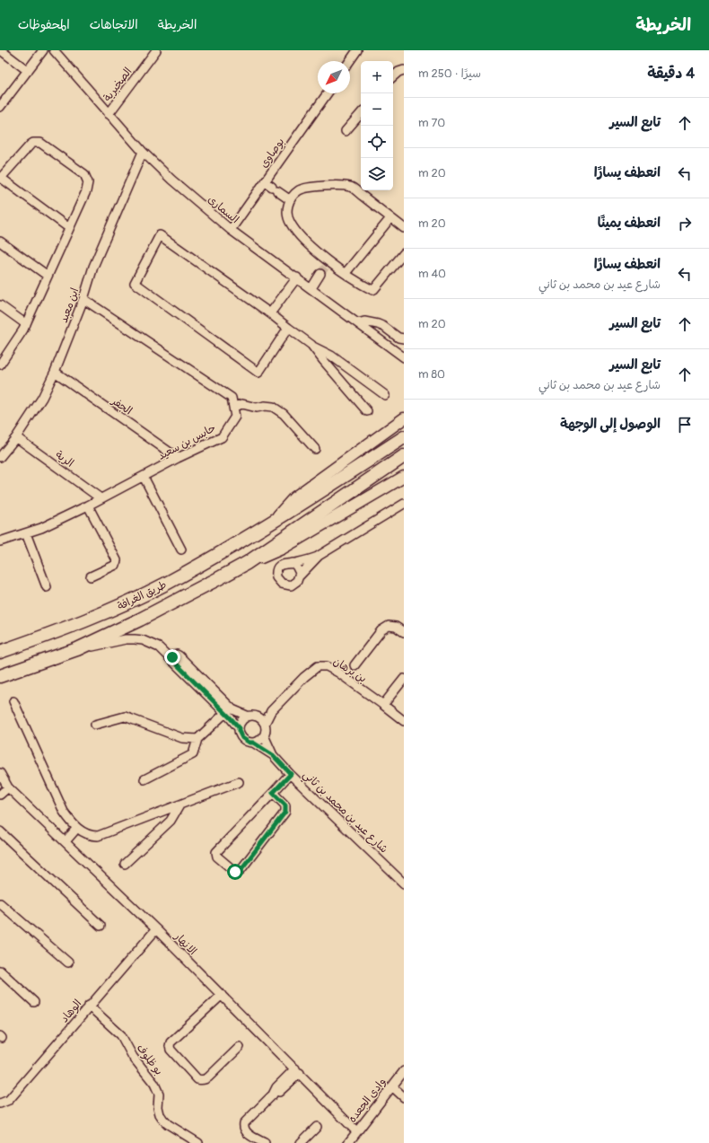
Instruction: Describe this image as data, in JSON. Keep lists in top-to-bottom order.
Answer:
{
  "streets": {
    "highway": ["طريق الغرافة"],
    "street": [
      "الصخبرية",
      "بوصاوى",
      "السمارى",
      "ابن معبد",
      "الجفر",
      "حابس بن سعيد",
      "الرية",
      "بن برهان",
      "شارع عيد بن محمد بن ثاني",
      "الانهار",
      "الوهاد",
      "بو ظلوف",
      "وادى الجعده"
    ]
  },
  "crossings": [
    ["الصخبرية", "السمارى"],
    ["بوصاوى", "السمارى"],
    ["السمارى", "ابن معبد"],
    ["ابن معبد", "الجفر"],
    ["ابن معبد", "الرية"],
    ["الجفر", "حابس بن سعيد"],
    ["حابس بن سعيد", "الرية"],
    ["بن برهان", "شارع عيد بن محمد بن ثاني"],
    ["الانهار", "الوهاد"],
    ["الانهار", "وادى الجعده"],
    ["الوهاد", "بو ظلوف"]
  ],
  "north": "bottom left",
  "page": {
    "header": "الخريطة",
    "nav": ["الخريطة", "الاتجاهات", "المحفوظات"],
    "heading": ["4 دقيقة", "سيرًا · 250 m"],
    "map_buttons": ["+", "−"],
    "list": [
      ["تابع السير", "70 m"],
      ["انعطف يسارًا", "20 m"],
      ["انعطف يمينًا", "20 m"],
      ["انعطف يسارًا", "شارع عيد بن محمد بن ثاني", "40 m"],
      ["تابع السير", "20 m"],
      ["تابع السير", "شارع عيد بن محمد بن ثاني", "80 m"],
      "الوصول إلى الوجهة"
    ]
  }
}
